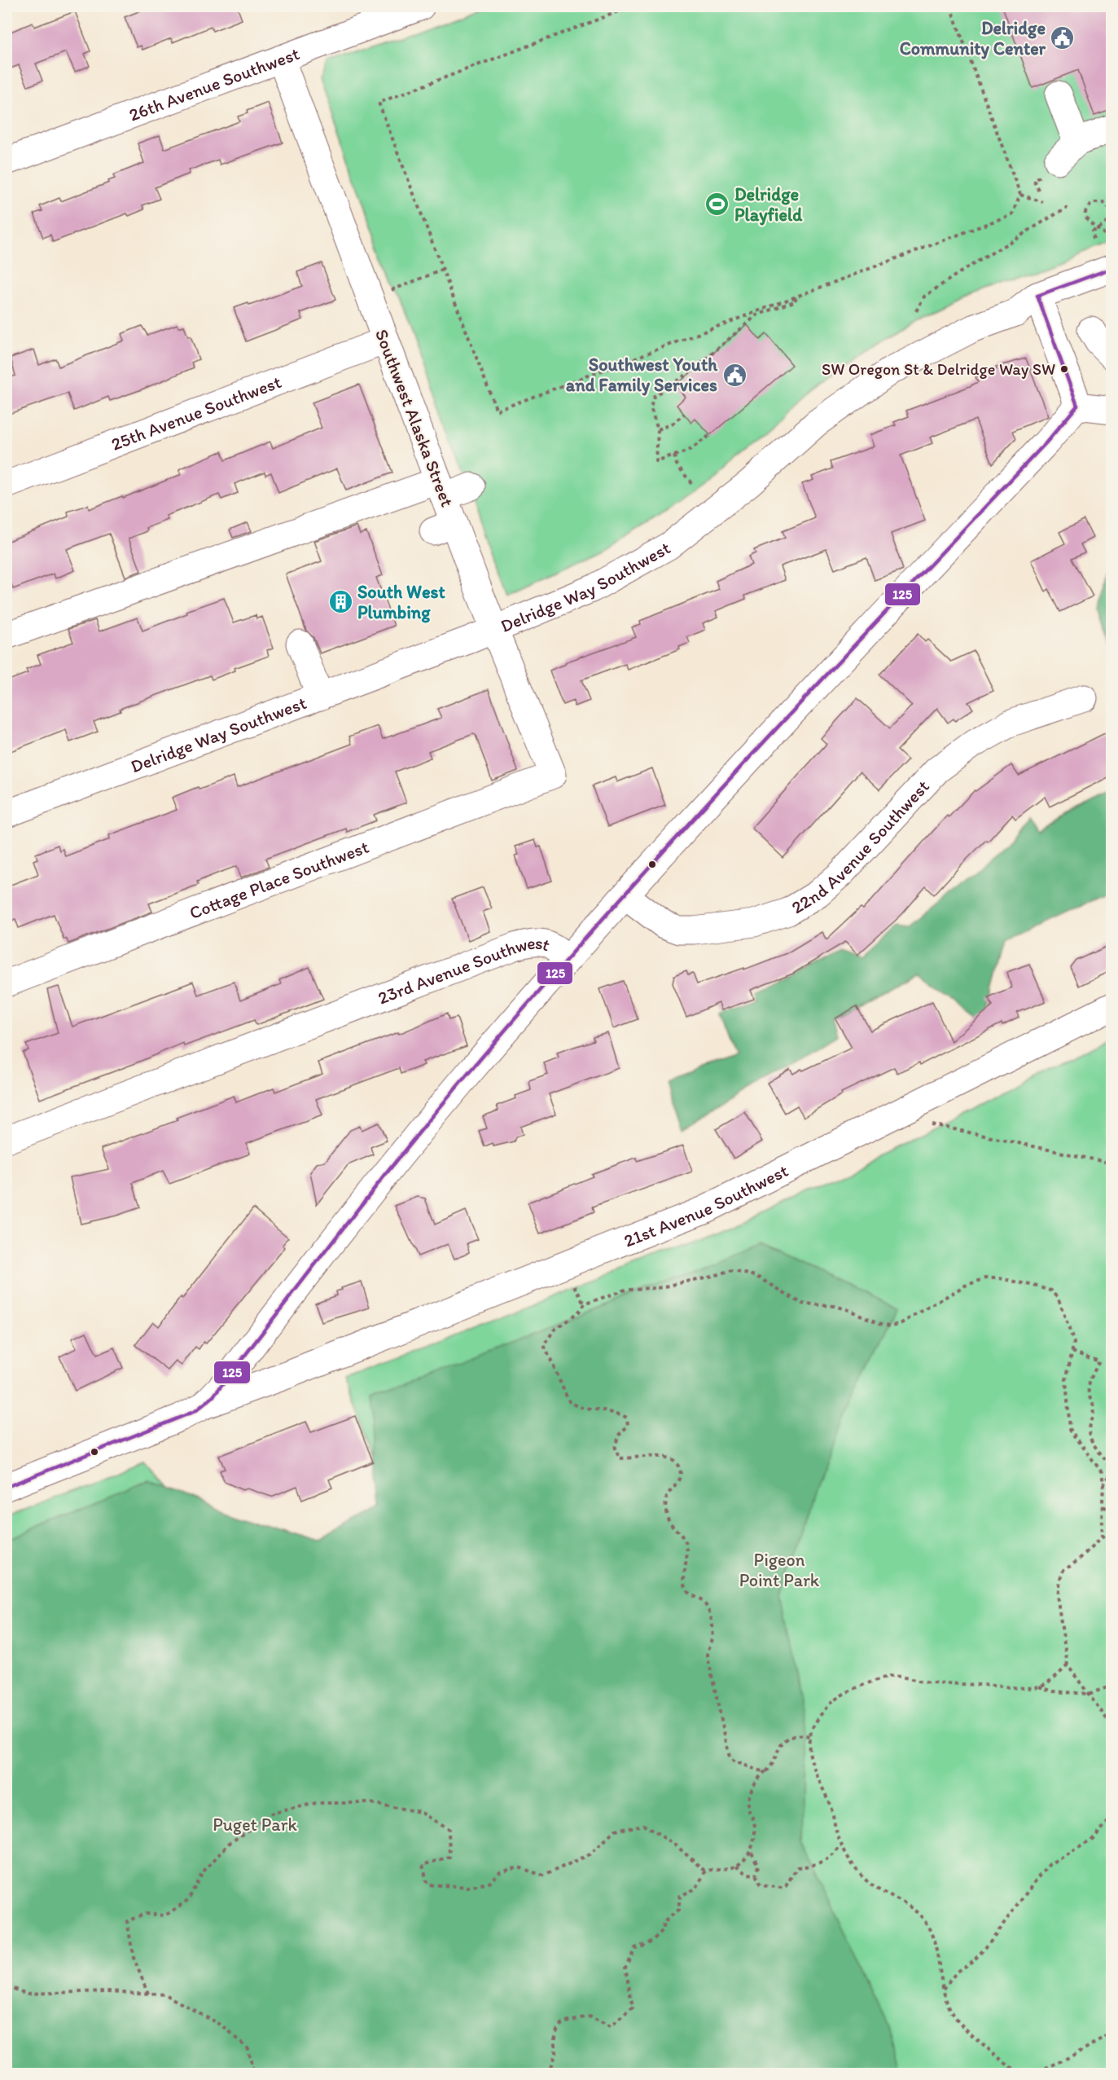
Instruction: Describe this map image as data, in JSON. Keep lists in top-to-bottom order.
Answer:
{
  "streets": {
    "street": [
      "26th Avenue Southwest",
      "25th Avenue Southwest",
      "Southwest Alaska Street",
      "Delridge Way Southwest",
      "22nd Avenue Southwest",
      "Cottage Place Southwest",
      "23rd Avenue Southwest",
      "21st Avenue Southwest"
    ]
  },
  "crossings": [
    ["26th Avenue Southwest", "Southwest Alaska Street"],
    ["25th Avenue Southwest", "Southwest Alaska Street"],
    ["Southwest Alaska Street", "Delridge Way Southwest"],
    ["Southwest Alaska Street", "Cottage Place Southwest"],
    ["22nd Avenue Southwest", "23rd Avenue Southwest"]
  ],
  "parks": ["Pigeon Point Park", "Puget Park"],
  "places": {
    "public building": ["Delridge Community Center", "Southwest Youth and Family Services"],
    "sports": ["Delridge Playfield"],
    "other": ["SW Oregon St & Delridge Way SW"],
    "building": ["South West Plumbing"]
  },
  "lines": ["transit line 125"]
}
